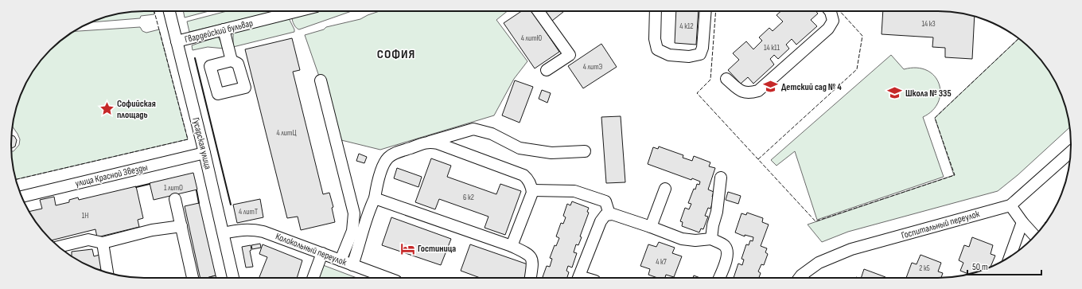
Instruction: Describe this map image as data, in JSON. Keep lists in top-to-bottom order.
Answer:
{
  "streets": {
    "street": [
      "Гвардейский бульвар",
      "Гусарская улица",
      "улица Красной Звезды",
      "Госпитальный переулок",
      "Колокольный переулок"
    ]
  },
  "crossings": [
    ["Гвардейский бульвар", "Гусарская улица"],
    ["Гусарская улица", "улица Красной Звезды"],
    ["Гусарская улица", "Колокольный переулок"]
  ],
  "districts": ["СОФИЯ"],
  "places": {
    "school or university": ["Детский сад № 4", "Школа № 335"],
    "place": ["Софийская площадь"],
    "hotel": ["Гостиница"]
  },
  "house_numbers": [
    "14 к3",
    "4 к12",
    "4 литЮ",
    "14 к11",
    "4 литЭ",
    "4 литЦ",
    "1 литО",
    "6 к2",
    "4 литТ",
    "1Н",
    "4 к7",
    "2 к5"
  ],
  "scale_bar": "50 m"
}
